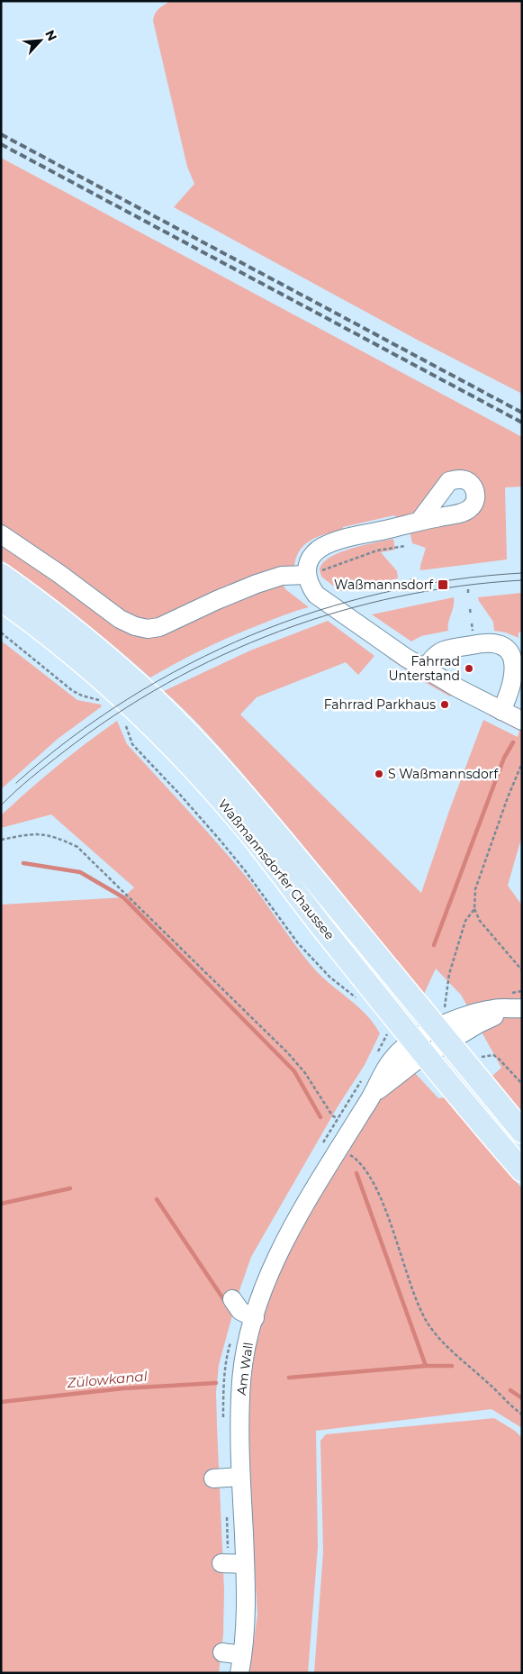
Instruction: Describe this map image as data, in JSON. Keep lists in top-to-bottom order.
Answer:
{
  "streets": {
    "main road": ["Waßmannsdorfer Chaussee"],
    "street": ["Am Wall"]
  },
  "crossings": [
    ["Waßmannsdorfer Chaussee", "Am Wall"]
  ],
  "water": ["Zülowkanal"],
  "places": {
    "transit": ["Waßmannsdorf"],
    "other": ["Fahrrad Unterstand", "Fahrrad Parkhaus", "S Waßmannsdorf"]
  },
  "north": "top right"
}
